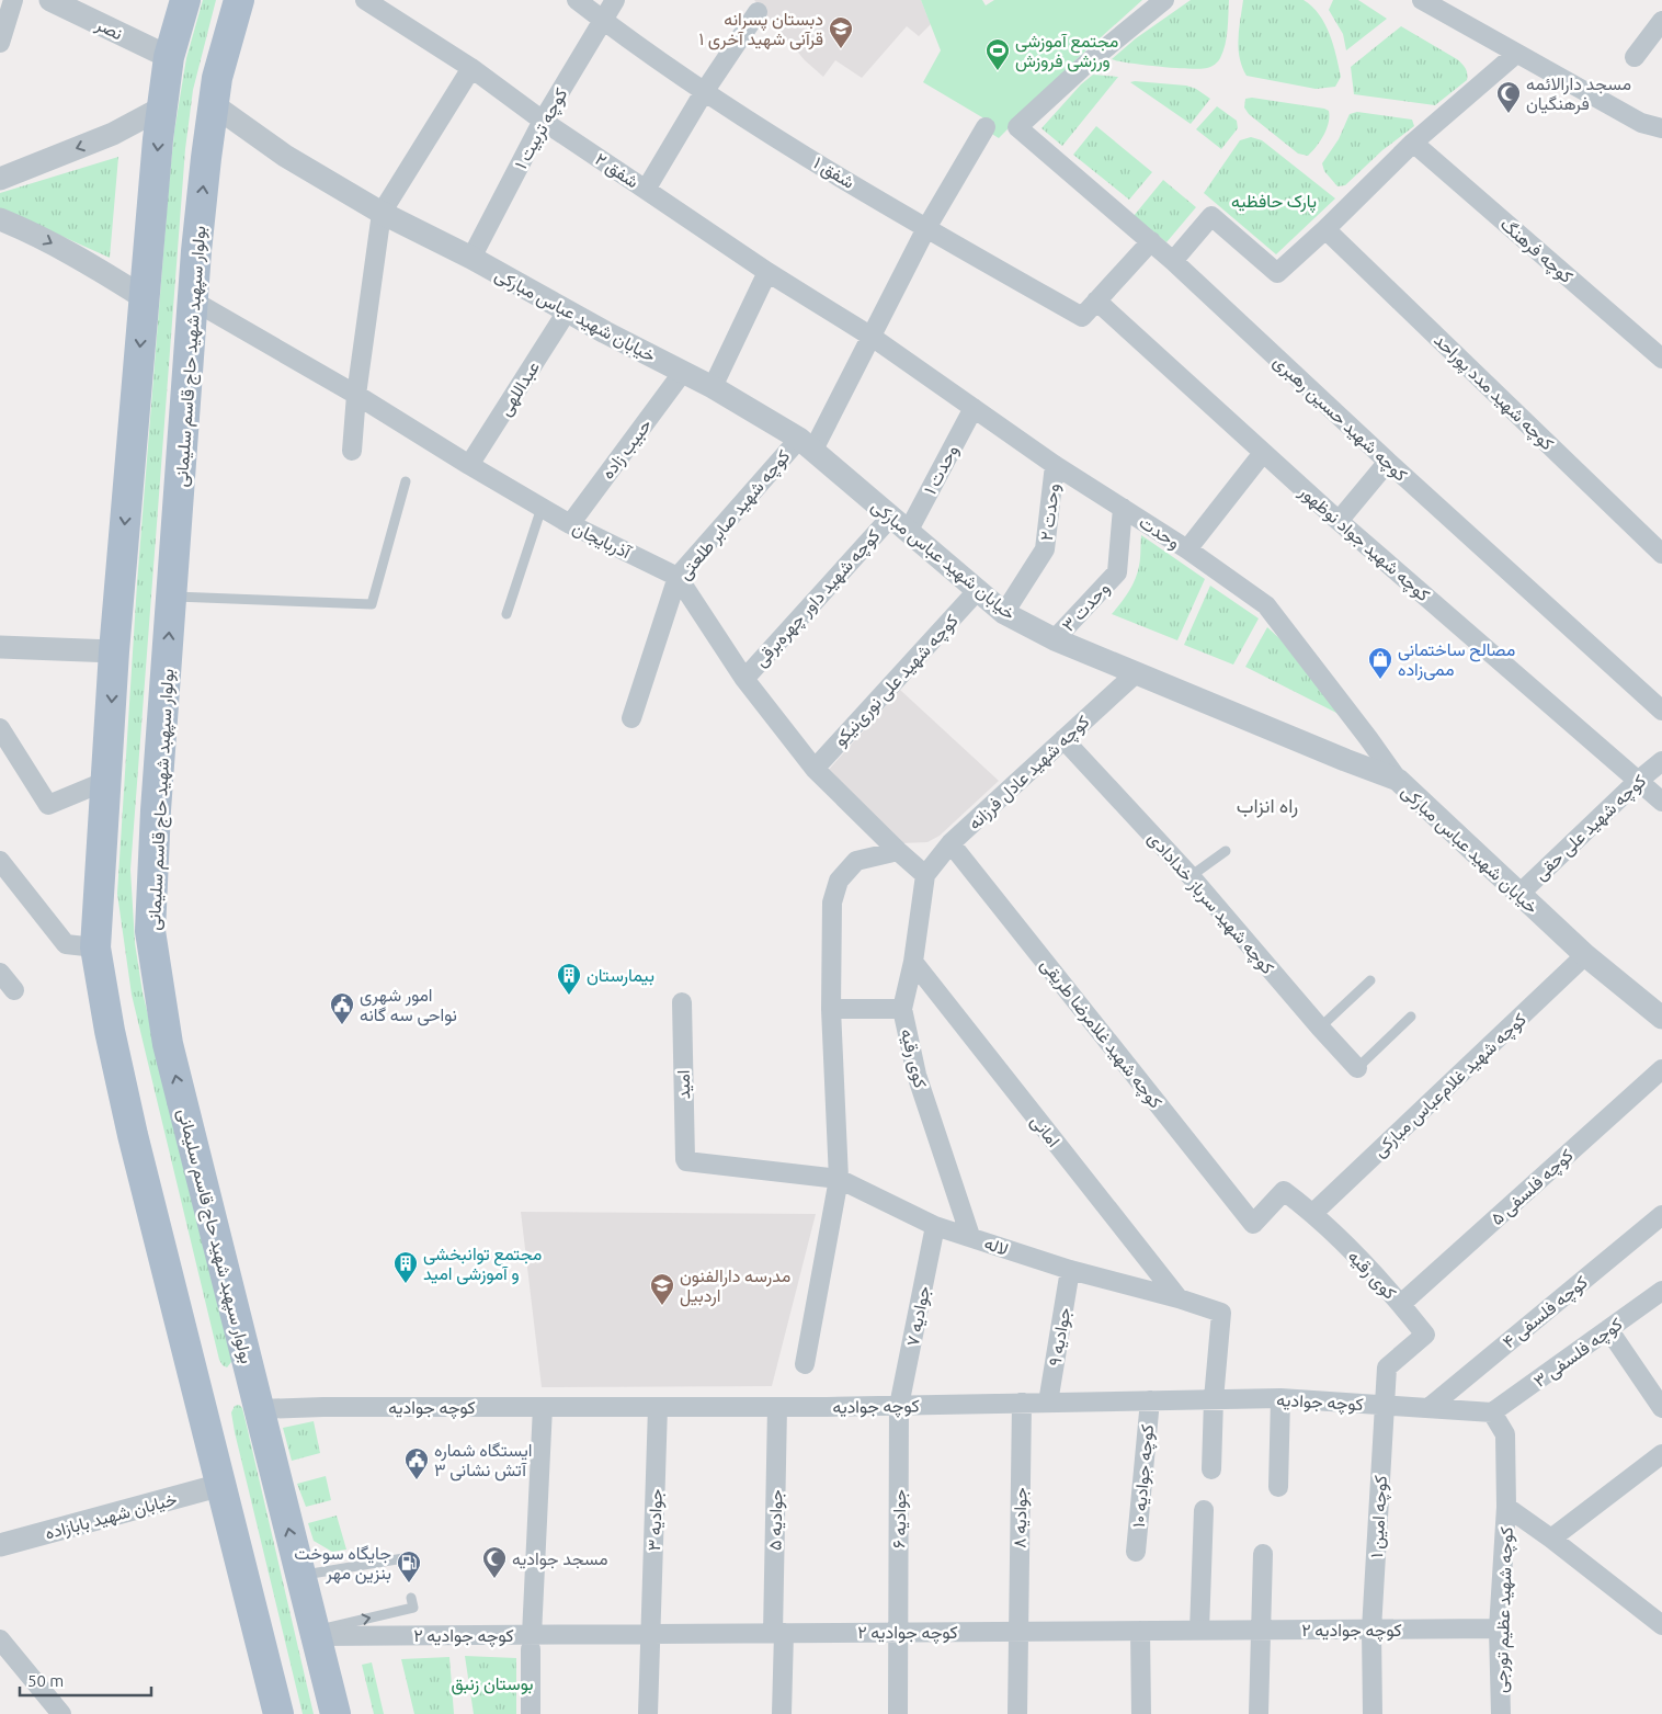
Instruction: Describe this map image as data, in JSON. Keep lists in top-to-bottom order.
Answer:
{
  "streets": {
    "main road": ["بولوار سپهبد شهید حاج قاسم سلیمانی"],
    "street": [
      "نصر",
      "کوچه تربیت ۱",
      "شفق ۲",
      "شفق ۱",
      "کوچه فرهنگ",
      "خیابان شهید عباس مبارکی",
      "عبداللهی",
      "کوچه شهید مدد پوراحد",
      "کوچه شهید حسین رهبری",
      "حبیب زاده",
      "وحدت ۱",
      "وحدت ۲",
      "کوچه شهید صابر طلعتی",
      "وحدت",
      "آذربایجان",
      "کوچه شهید جواد نوظهور",
      "کوچه شهید داور چهره‌برقی",
      "وحدت ۳",
      "کوچه شهید علی نوری‌نیکو",
      "کوچه شهید عادل فرزانه",
      "کوچه شهید علی حقی",
      "کوچه شهید سرباز خدادادی",
      "کوچه شهید غلامرضا طریقی",
      "کوی رقیه",
      "امید",
      "کوچه شهید غلام‌عباس مبارکی",
      "امانی",
      "کوچه فلسفی ۵",
      "لاله",
      "کوچه فلسفی ۴",
      "جوادیه ۷",
      "جوادیه ۹",
      "کوچه فلسفی ۳",
      "کوچه جوادیه",
      "کوچه جوادیه ۱۰",
      "خیابان شهید بابازاده",
      "کوچه امین ۱",
      "جوادیه ۸",
      "جوادیه ۶",
      "جوادیه ۳",
      "جوادیه ۵",
      "کوچه شهید عظیم تورجی",
      "کوچه جوادیه ۲"
    ]
  },
  "crossings": [
    ["کوچه تربیت ۱", "شفق ۲"],
    ["کوچه تربیت ۱", "شفق ۱"],
    ["کوچه تربیت ۱", "خیابان شهید عباس مبارکی"],
    ["شفق ۲", "وحدت"],
    ["شفق ۱", "کوچه شهید جواد نوظهور"],
    ["خیابان شهید عباس مبارکی", "بولوار سپهبد شهید حاج قاسم سلیمانی"],
    ["خیابان شهید عباس مبارکی", "عبداللهی"],
    ["خیابان شهید عباس مبارکی", "حبیب زاده"],
    ["خیابان شهید عباس مبارکی", "وحدت ۱"],
    ["خیابان شهید عباس مبارکی", "وحدت ۲"],
    ["خیابان شهید عباس مبارکی", "کوچه شهید صابر طلعتی"],
    ["خیابان شهید عباس مبارکی", "وحدت"],
    ["خیابان شهید عباس مبارکی", "کوچه شهید داور چهره‌برقی"],
    ["خیابان شهید عباس مبارکی", "وحدت ۳"],
    ["خیابان شهید عباس مبارکی", "کوچه شهید علی نوری‌نیکو"],
    ["خیابان شهید عباس مبارکی", "کوچه شهید عادل فرزانه"],
    ["خیابان شهید عباس مبارکی", "کوچه شهید علی حقی"],
    ["خیابان شهید عباس مبارکی", "کوچه شهید غلام‌عباس مبارکی"],
    ["بولوار سپهبد شهید حاج قاسم سلیمانی", "آذربایجان"],
    ["بولوار سپهبد شهید حاج قاسم سلیمانی", "کوچه جوادیه"],
    ["بولوار سپهبد شهید حاج قاسم سلیمانی", "کوچه جوادیه ۲"],
    ["عبداللهی", "آذربایجان"],
    ["حبیب زاده", "آذربایجان"],
    ["وحدت ۱", "وحدت"],
    ["وحدت ۲", "وحدت"],
    ["کوچه شهید صابر طلعتی", "آذربایجان"],
    ["وحدت", "وحدت ۳"],
    ["کوچه شهید جواد نوظهور", "کوچه شهید علی حقی"],
    ["کوچه شهید عادل فرزانه", "کوچه شهید سرباز خدادادی"],
    ["کوچه شهید عادل فرزانه", "کوچه شهید غلامرضا طریقی"],
    ["کوچه شهید عادل فرزانه", "کوی رقیه"],
    ["کوچه شهید غلامرضا طریقی", "کوی رقیه"],
    ["کوی رقیه", "کوچه شهید غلام‌عباس مبارکی"],
    ["کوی رقیه", "امانی"],
    ["کوی رقیه", "کوچه فلسفی ۵"],
    ["کوی رقیه", "لاله"],
    ["کوی رقیه", "کوچه جوادیه"],
    ["کوی رقیه", "کوچه امین ۱"],
    ["امید", "لاله"],
    ["امانی", "لاله"],
    ["لاله", "جوادیه ۷"],
    ["لاله", "جوادیه ۹"],
    ["لاله", "کوچه جوادیه"],
    ["کوچه فلسفی ۴", "کوچه جوادیه"],
    ["جوادیه ۷", "کوچه جوادیه"],
    ["جوادیه ۷", "جوادیه ۶"],
    ["جوادیه ۹", "کوچه جوادیه"],
    ["کوچه فلسفی ۳", "کوچه جوادیه"],
    ["کوچه فلسفی ۳", "کوچه شهید عظیم تورجی"],
    ["کوچه جوادیه", "کوچه جوادیه ۱۰"],
    ["کوچه جوادیه", "کوچه امین ۱"],
    ["کوچه جوادیه", "جوادیه ۸"],
    ["کوچه جوادیه", "جوادیه ۶"],
    ["کوچه جوادیه", "جوادیه ۳"],
    ["کوچه جوادیه", "جوادیه ۵"],
    ["کوچه جوادیه", "کوچه شهید عظیم تورجی"],
    ["کوچه امین ۱", "کوچه جوادیه ۲"],
    ["جوادیه ۸", "کوچه جوادیه ۲"],
    ["جوادیه ۶", "کوچه جوادیه ۲"],
    ["جوادیه ۳", "کوچه جوادیه ۲"],
    ["جوادیه ۵", "کوچه جوادیه ۲"],
    ["کوچه شهید عظیم تورجی", "کوچه جوادیه ۲"]
  ],
  "districts": ["راه انزاب"],
  "parks": ["پارک حافظیه", "بوستان زنبق"],
  "places": {
    "school or university": ["دبستان پسرانه قرآنی شهید آخری ۱", "مدرسه دارالفنون اردبیل"],
    "sports": ["مجتمع آموزشی ورزشی فروزش"],
    "mosque": ["مسجد دارالائمه فرهنگیان", "مسجد جوادیه"],
    "shop": ["مصالح ساختمانی ممی‌زاده"],
    "building": ["بیمارستان", "مجتمع توانبخشی و آموزشی امید"],
    "public building": ["امور شهری نواحی سه گانه", "ایستگاه شماره ۳ آتش نشانی"],
    "fuel station": ["جایگاه سوخت بنزین مهر"]
  },
  "scale_bar": "50 m"
}
